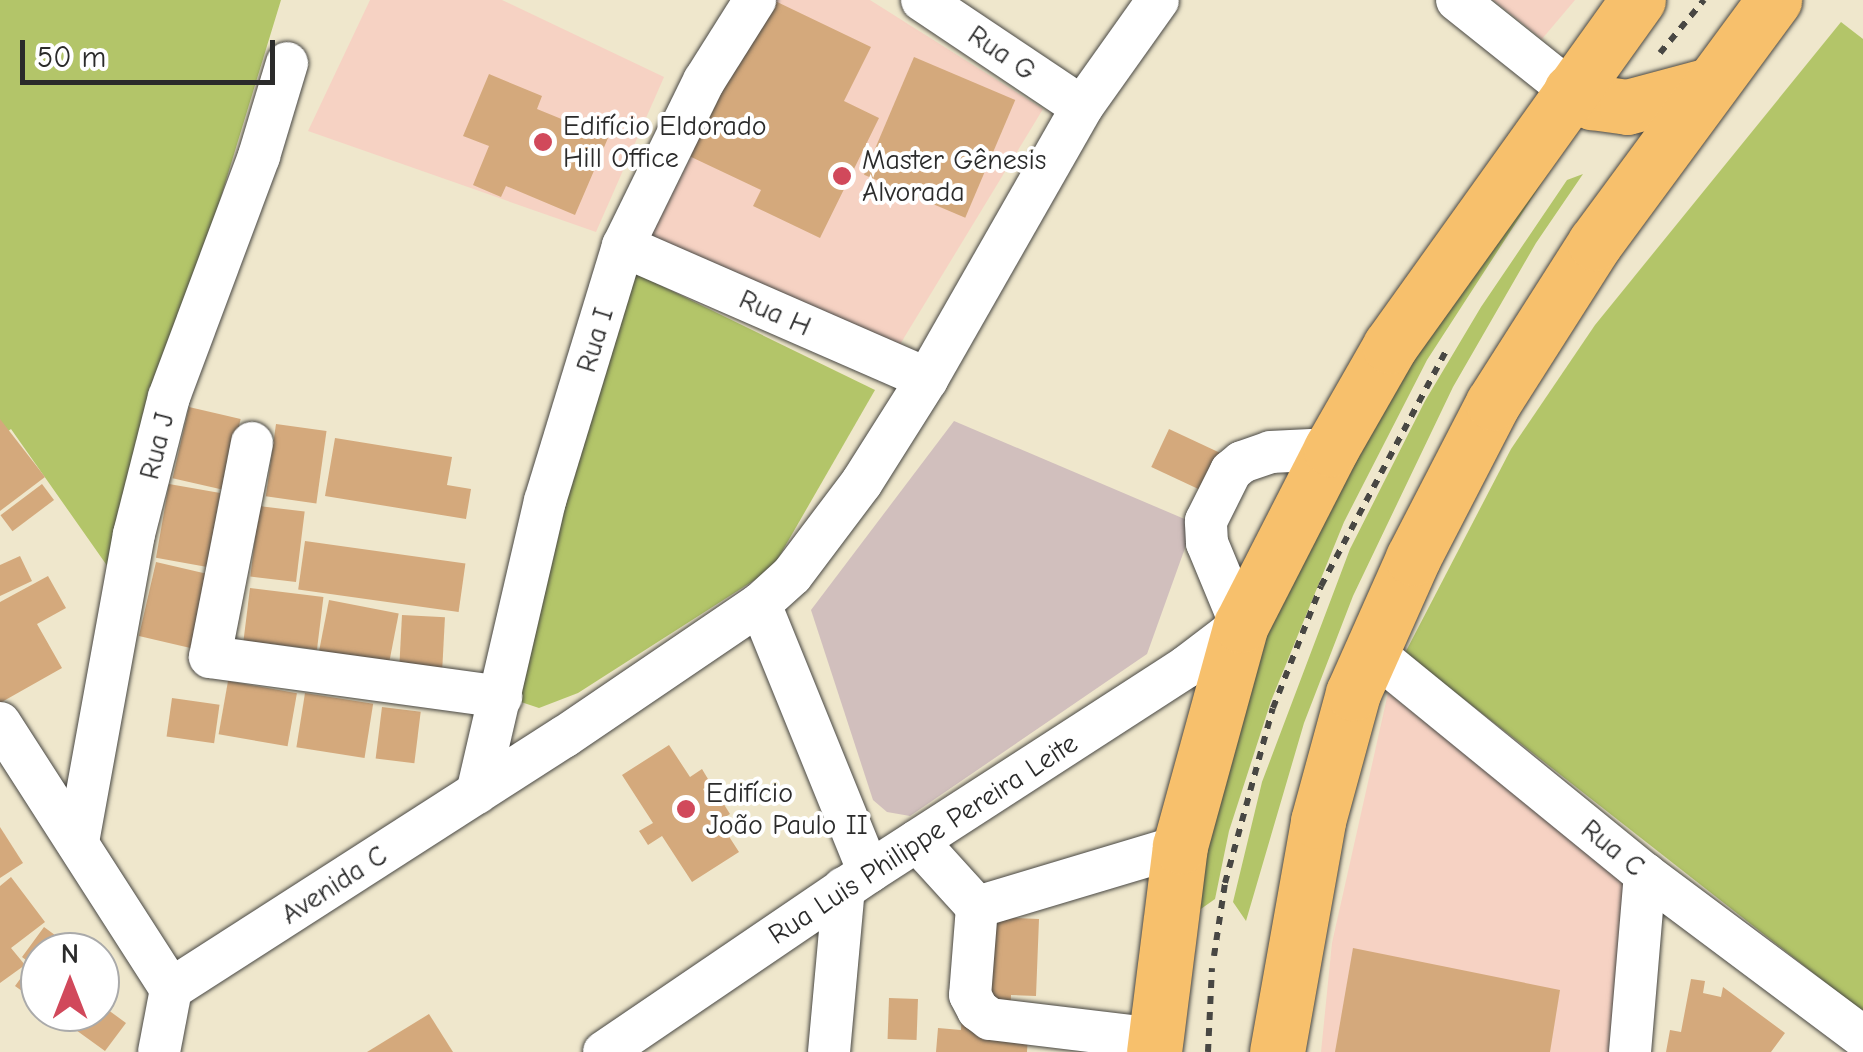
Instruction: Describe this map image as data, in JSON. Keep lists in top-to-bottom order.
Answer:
{
  "streets": {
    "street": [
      "Rua G",
      "Rua H",
      "Rua I",
      "Rua J",
      "Rua Luis Philippe Pereira Leite",
      "Rua C",
      "Avenida C"
    ]
  },
  "crossings": [
    ["Rua G", "Avenida C"],
    ["Rua H", "Rua I"],
    ["Rua H", "Avenida C"],
    ["Rua I", "Avenida C"]
  ],
  "places": ["Edifício Eldorado Hill Office", "Master Gênesis Alvorada", "Edifício João Paulo II"],
  "scale_bar": "50 m",
  "north": "top"
}
